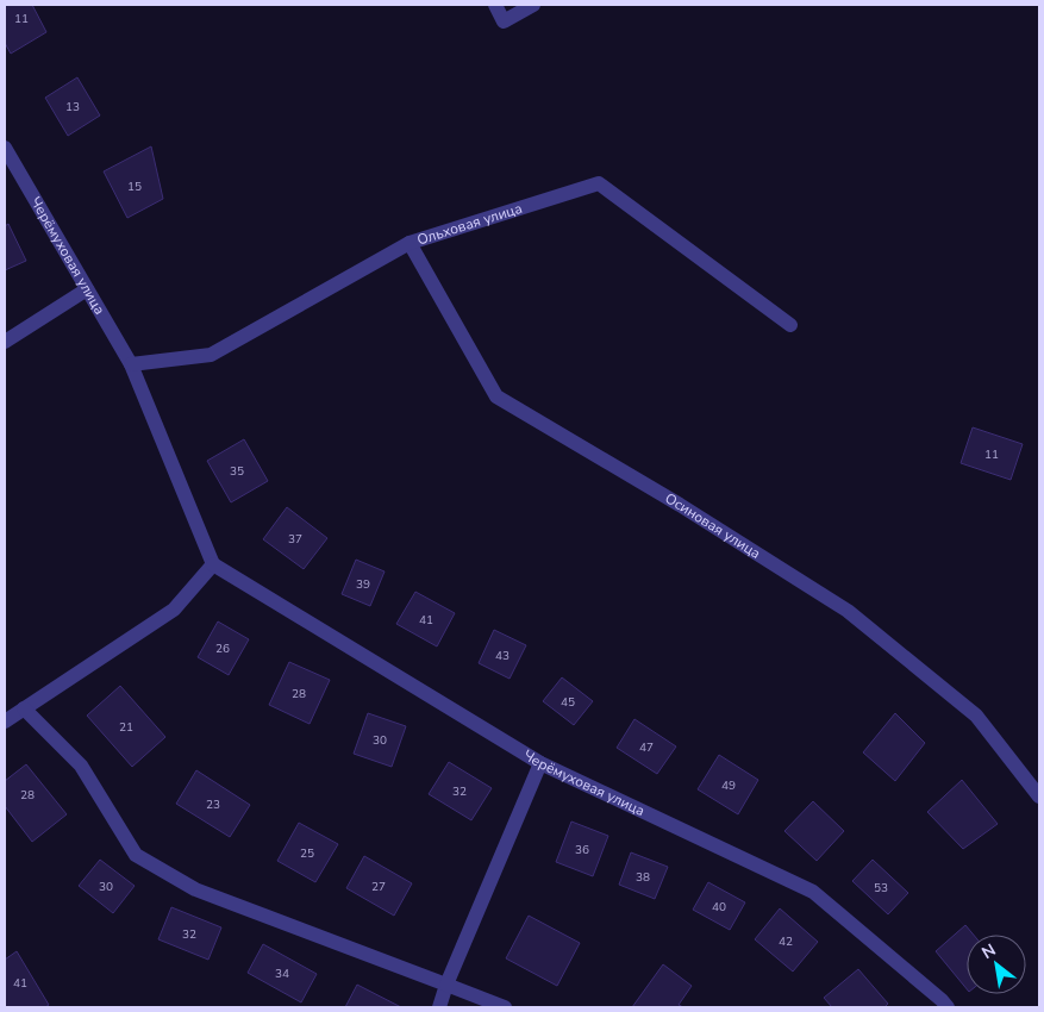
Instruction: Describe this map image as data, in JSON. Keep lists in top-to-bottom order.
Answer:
{
  "streets": {
    "street": ["Ольховая улица", "Черёмуховая улица", "Осиновая улица"]
  },
  "crossings": [
    ["Ольховая улица", "Черёмуховая улица"],
    ["Ольховая улица", "Осиновая улица"]
  ],
  "house_numbers": [
    "11",
    "13",
    "15",
    "11",
    "35",
    "37",
    "39",
    "41",
    "26",
    "43",
    "28",
    "45",
    "21",
    "30",
    "47",
    "49",
    "32",
    "28",
    "23",
    "36",
    "25",
    "38",
    "30",
    "27",
    "53",
    "40",
    "32",
    "42",
    "34",
    "41"
  ],
  "north": "top left"
}
